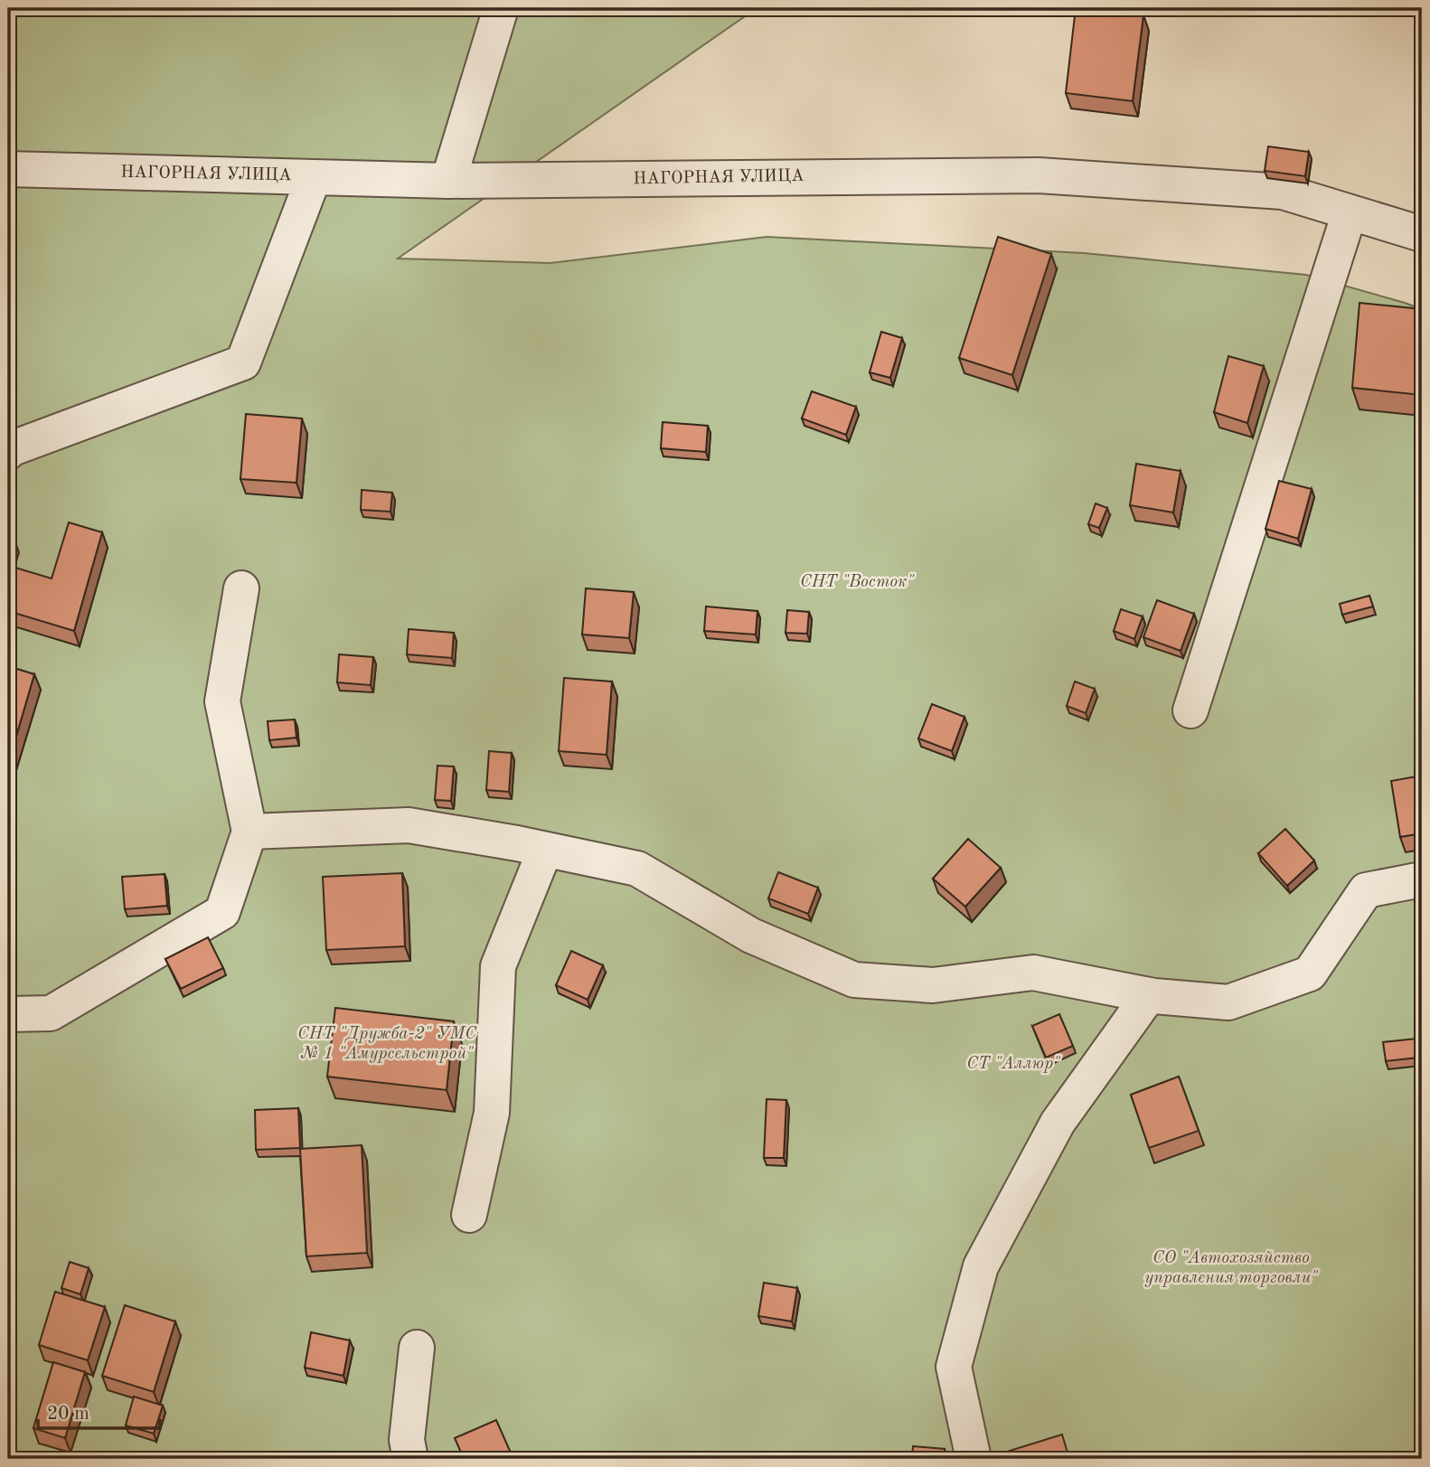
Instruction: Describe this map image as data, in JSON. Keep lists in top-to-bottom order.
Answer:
{
  "streets": {
    "street": ["НАГОРНАЯ УЛИЦА"]
  },
  "parks": [
    "СНТ \"Восток\"",
    "СНТ \"Дружба-2\" УМС № 1 \"Амурсельстрой\"",
    "СТ \"Аллюр\"",
    "СО \"Автохозяйство управления торговли\""
  ],
  "scale_bar": "20 m"
}
